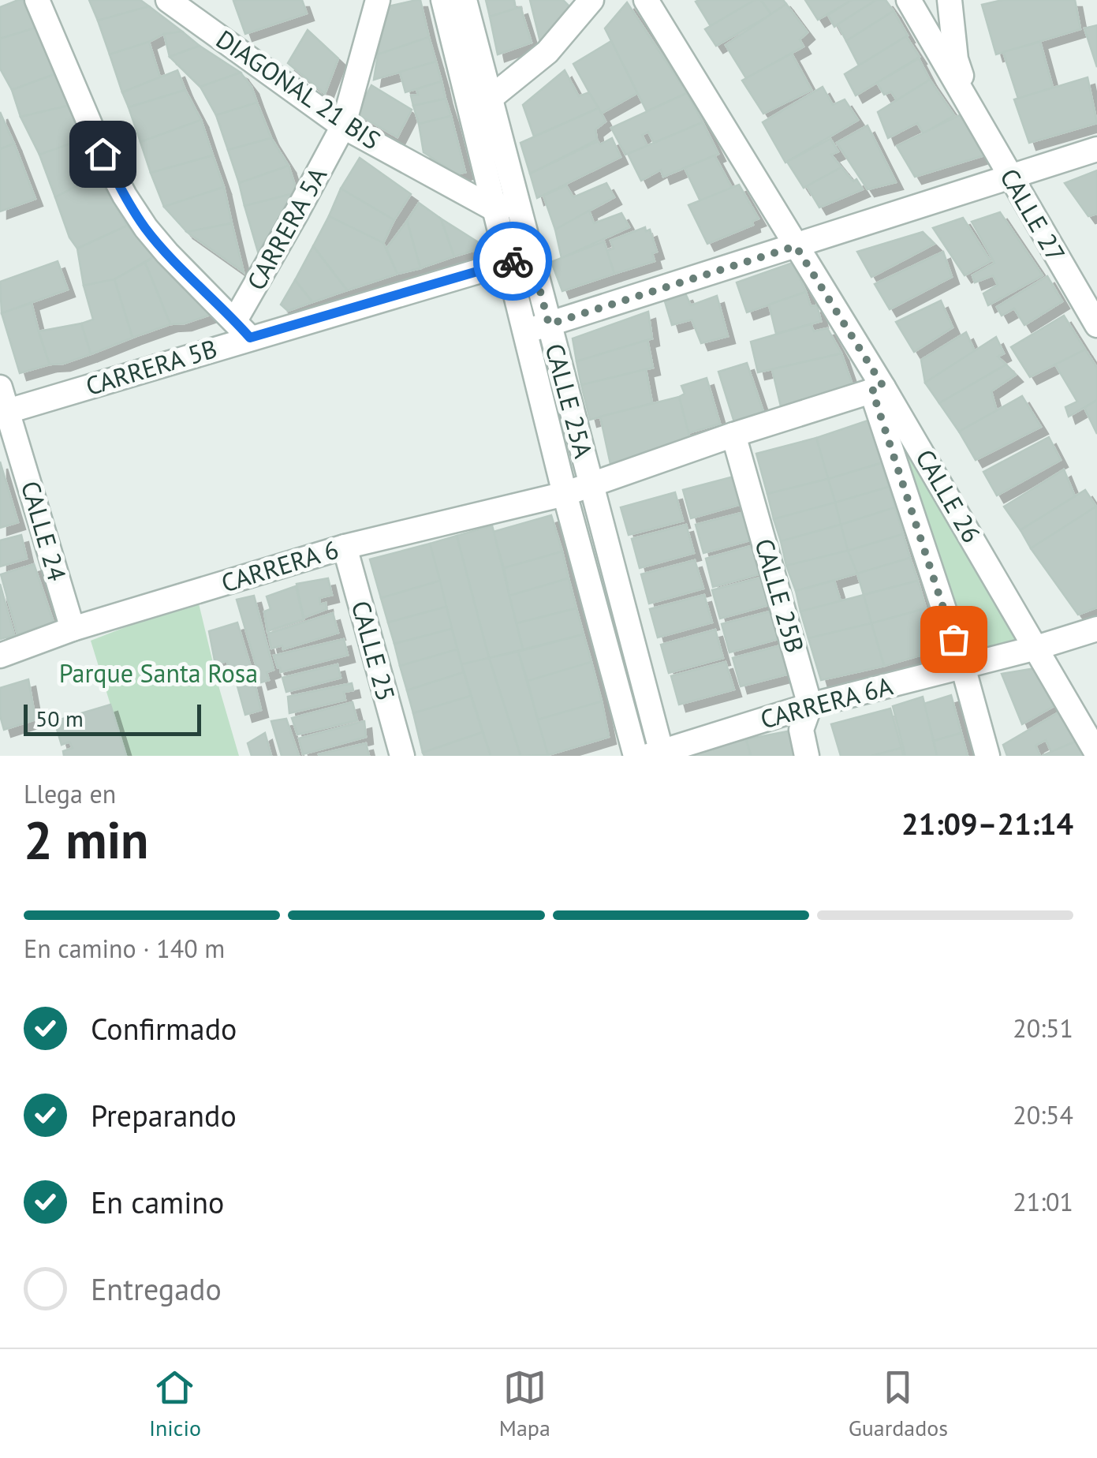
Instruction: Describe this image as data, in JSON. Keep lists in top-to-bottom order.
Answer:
{
  "streets": {
    "street": [
      "DIAGONAL 21 BIS",
      "CALLE 27",
      "CARRERA 5A",
      "CARRERA 5B",
      "CALLE 25A",
      "CALLE 26",
      "CALLE 24",
      "CARRERA 6",
      "CALLE 25B",
      "CALLE 25",
      "CARRERA 6A"
    ]
  },
  "crossings": [
    ["DIAGONAL 21 BIS", "CARRERA 5A"],
    ["DIAGONAL 21 BIS", "CALLE 25A"],
    ["CARRERA 5A", "CARRERA 5B"],
    ["CARRERA 5B", "CALLE 25A"],
    ["CARRERA 5B", "CALLE 24"],
    ["CALLE 25A", "CARRERA 6"],
    ["CALLE 25A", "CARRERA 6A"],
    ["CALLE 26", "CARRERA 6"],
    ["CALLE 26", "CARRERA 6A"],
    ["CALLE 24", "CARRERA 6"],
    ["CARRERA 6", "CALLE 25B"],
    ["CARRERA 6", "CALLE 25"],
    ["CALLE 25B", "CARRERA 6A"]
  ],
  "parks": ["Parque Santa Rosa"],
  "scale_bar": "50 m",
  "page": {
    "scale": "50 m",
    "heading": ["2 min", "Llega en", "21:09–21:14"],
    "bar": "En camino · 140 m",
    "list": [
      ["Confirmado", "20:51"],
      ["Preparando", "20:54"],
      ["En camino", "21:01"],
      "Entregado"
    ],
    "tabs": ["Inicio", "Mapa", "Guardados"]
  }
}
